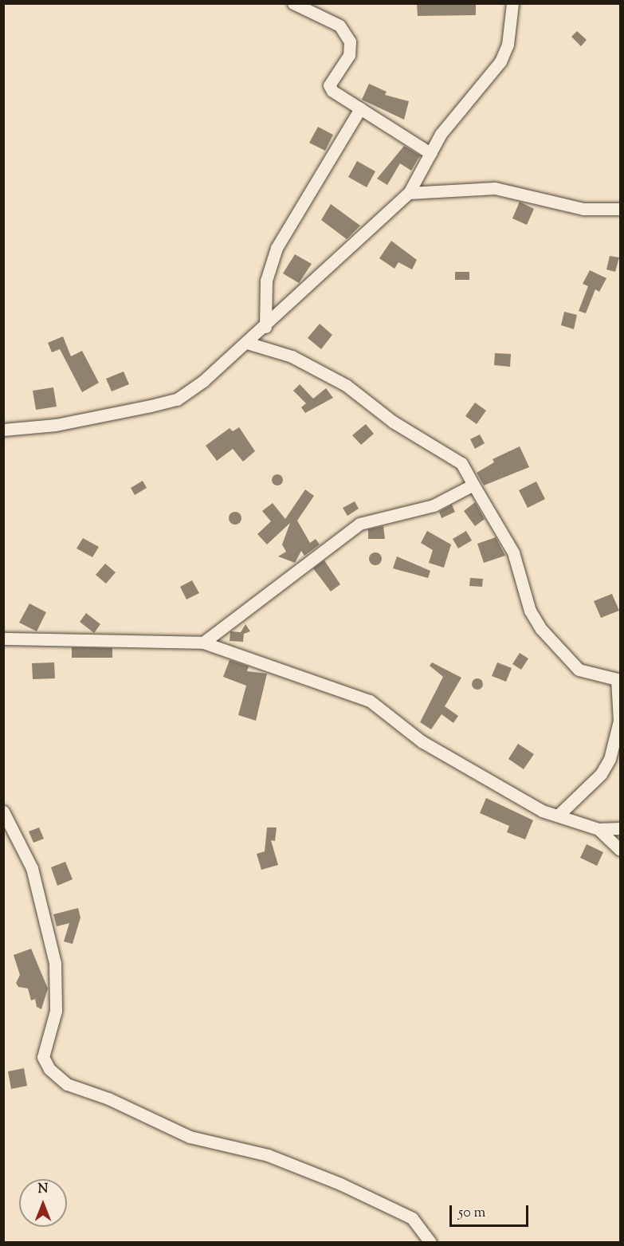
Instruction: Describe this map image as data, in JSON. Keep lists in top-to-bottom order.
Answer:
{
  "scale_bar": "50 m",
  "north": "top"
}
